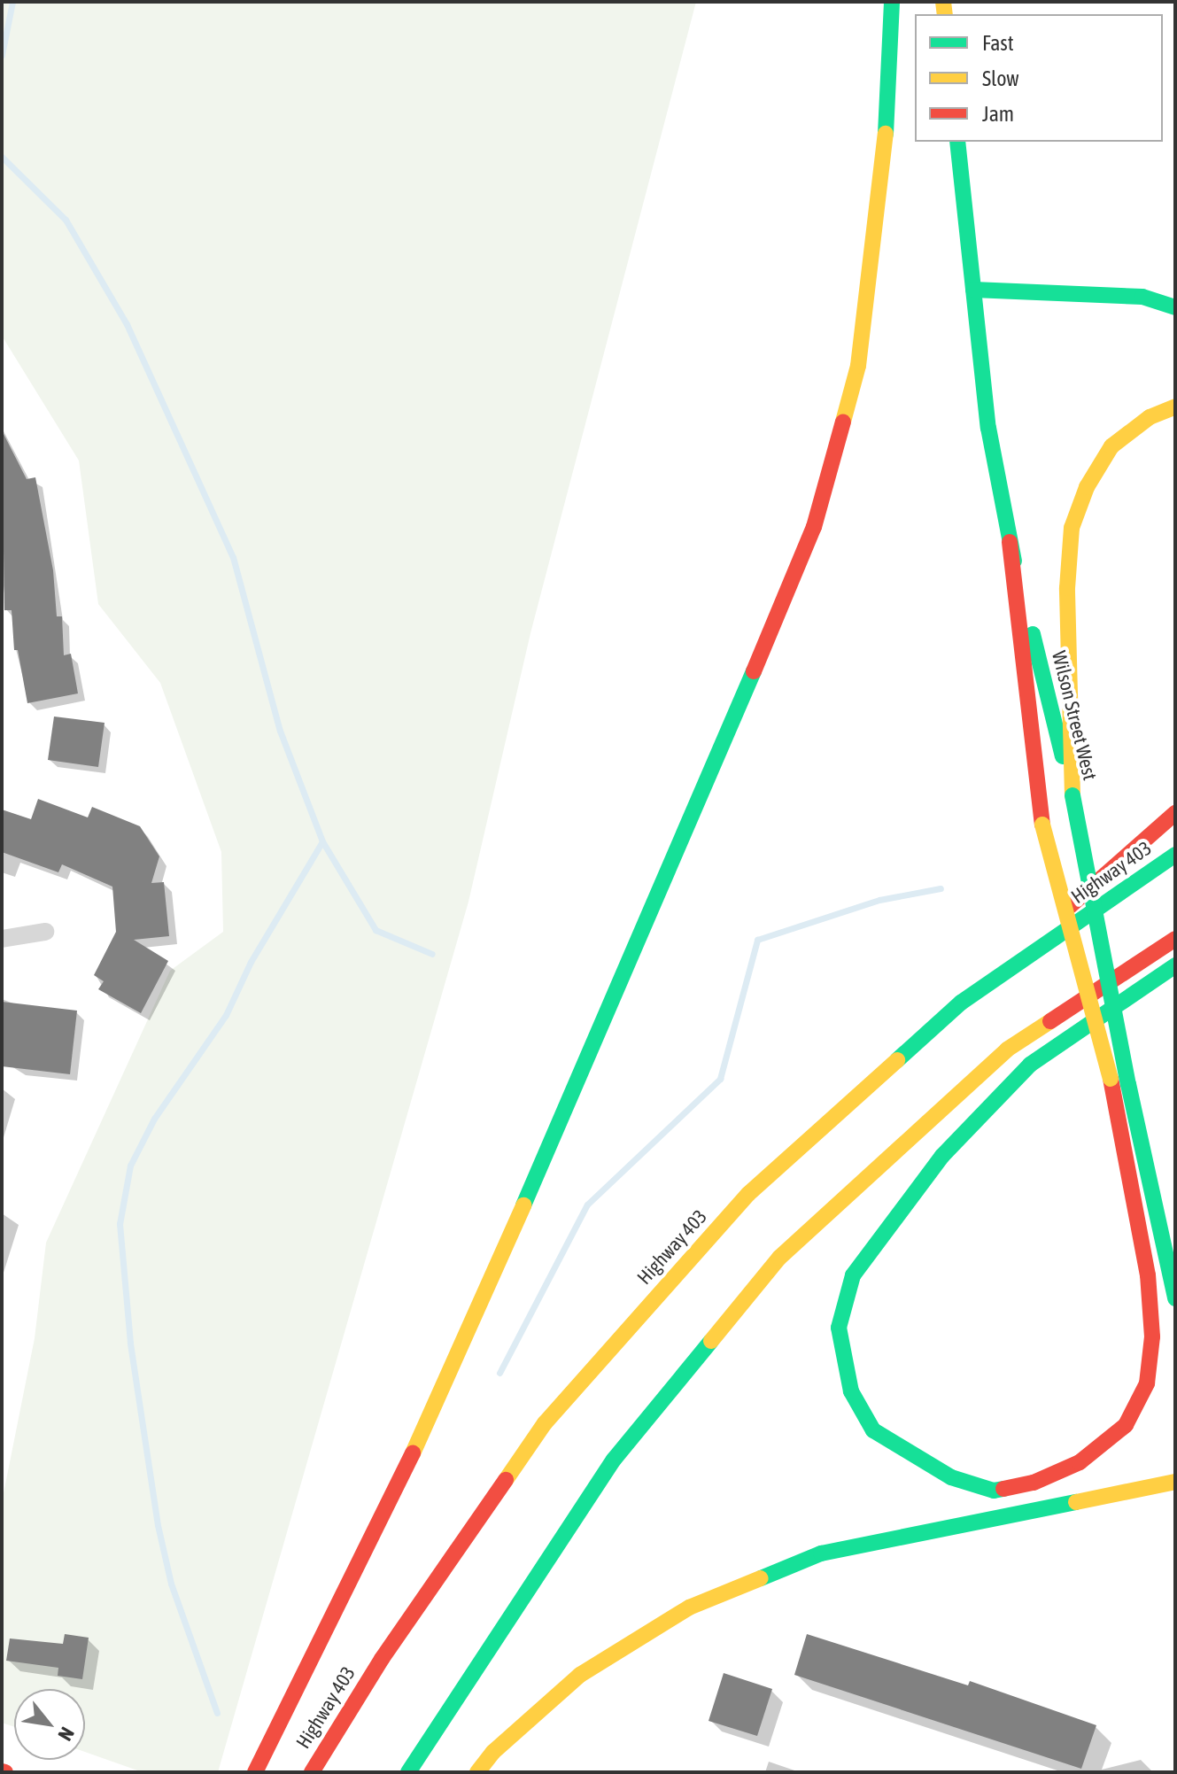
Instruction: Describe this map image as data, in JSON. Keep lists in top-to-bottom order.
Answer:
{
  "streets": {
    "main road": ["Wilson Street West", "Highway 403"]
  },
  "legend": ["Fast", "Slow", "Jam"],
  "north": "bottom right"
}
